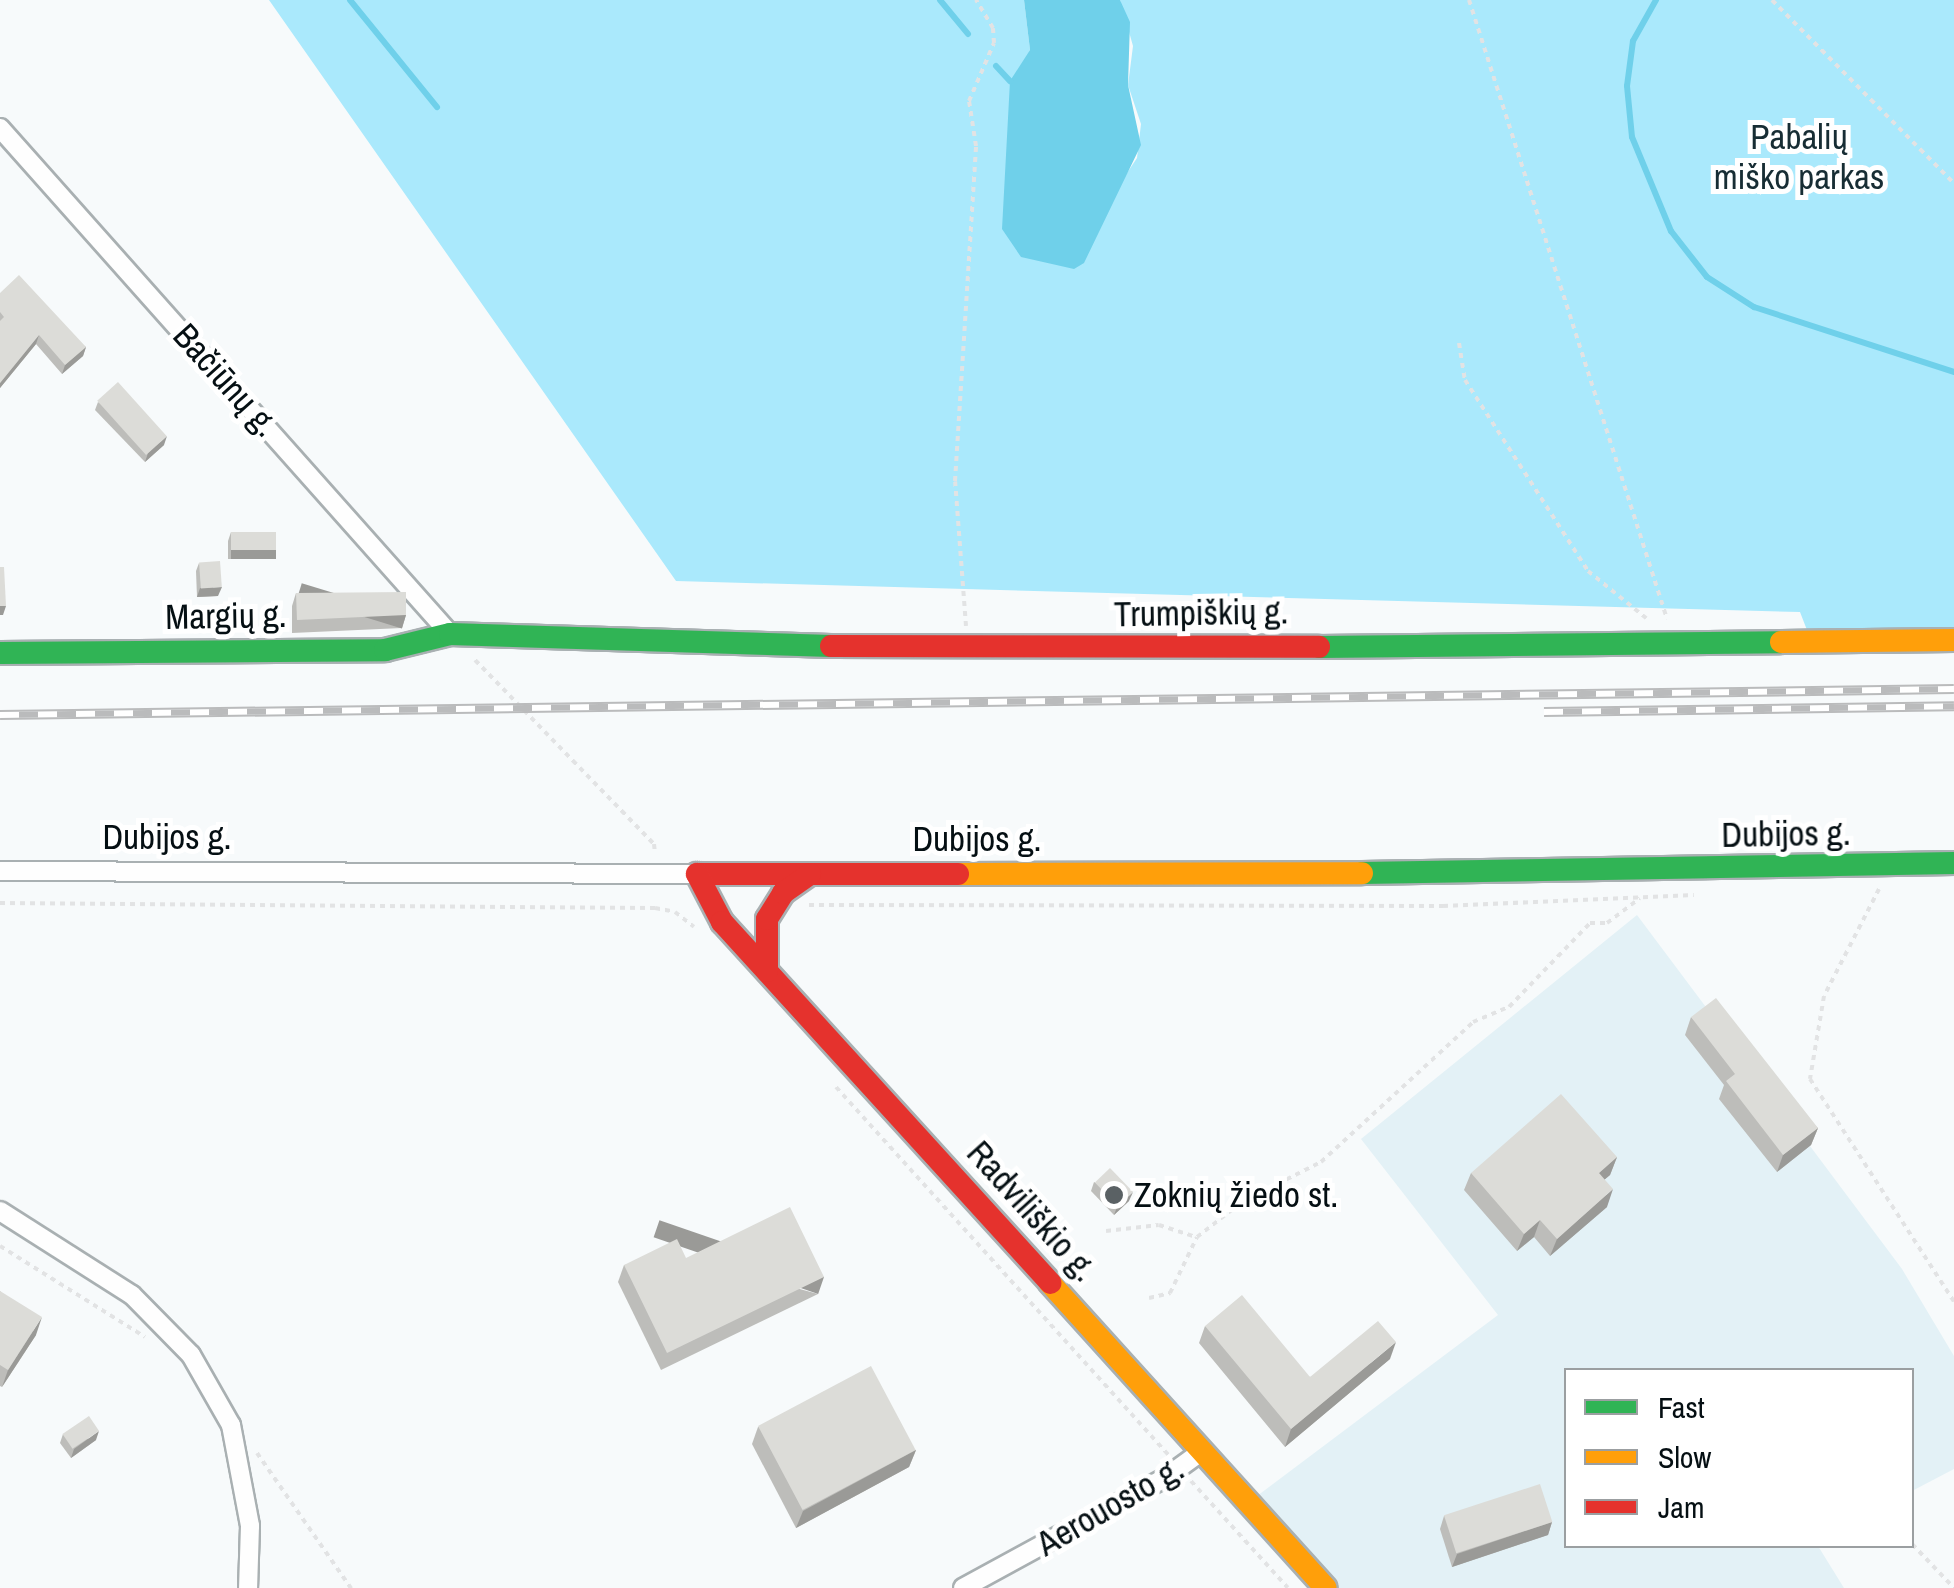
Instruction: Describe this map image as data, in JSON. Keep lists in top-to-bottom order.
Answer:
{
  "streets": {
    "main road": [
      "Trumpiškių g.",
      "Margių g.",
      "Dubijos g.",
      "Radviliškio g."
    ],
    "street": ["Bačiūnų g.", "Aerouosto g."]
  },
  "crossings": [
    ["Bačiūnų g.", "Trumpiškių g."],
    ["Bačiūnų g.", "Margių g."],
    ["Trumpiškių g.", "Margių g."],
    ["Dubijos g.", "Radviliškio g."],
    ["Radviliškio g.", "Aerouosto g."]
  ],
  "parks": ["Pabalių miško parkas"],
  "places": ["Zoknių žiedo st."],
  "legend": ["Fast", "Slow", "Jam"]
}
